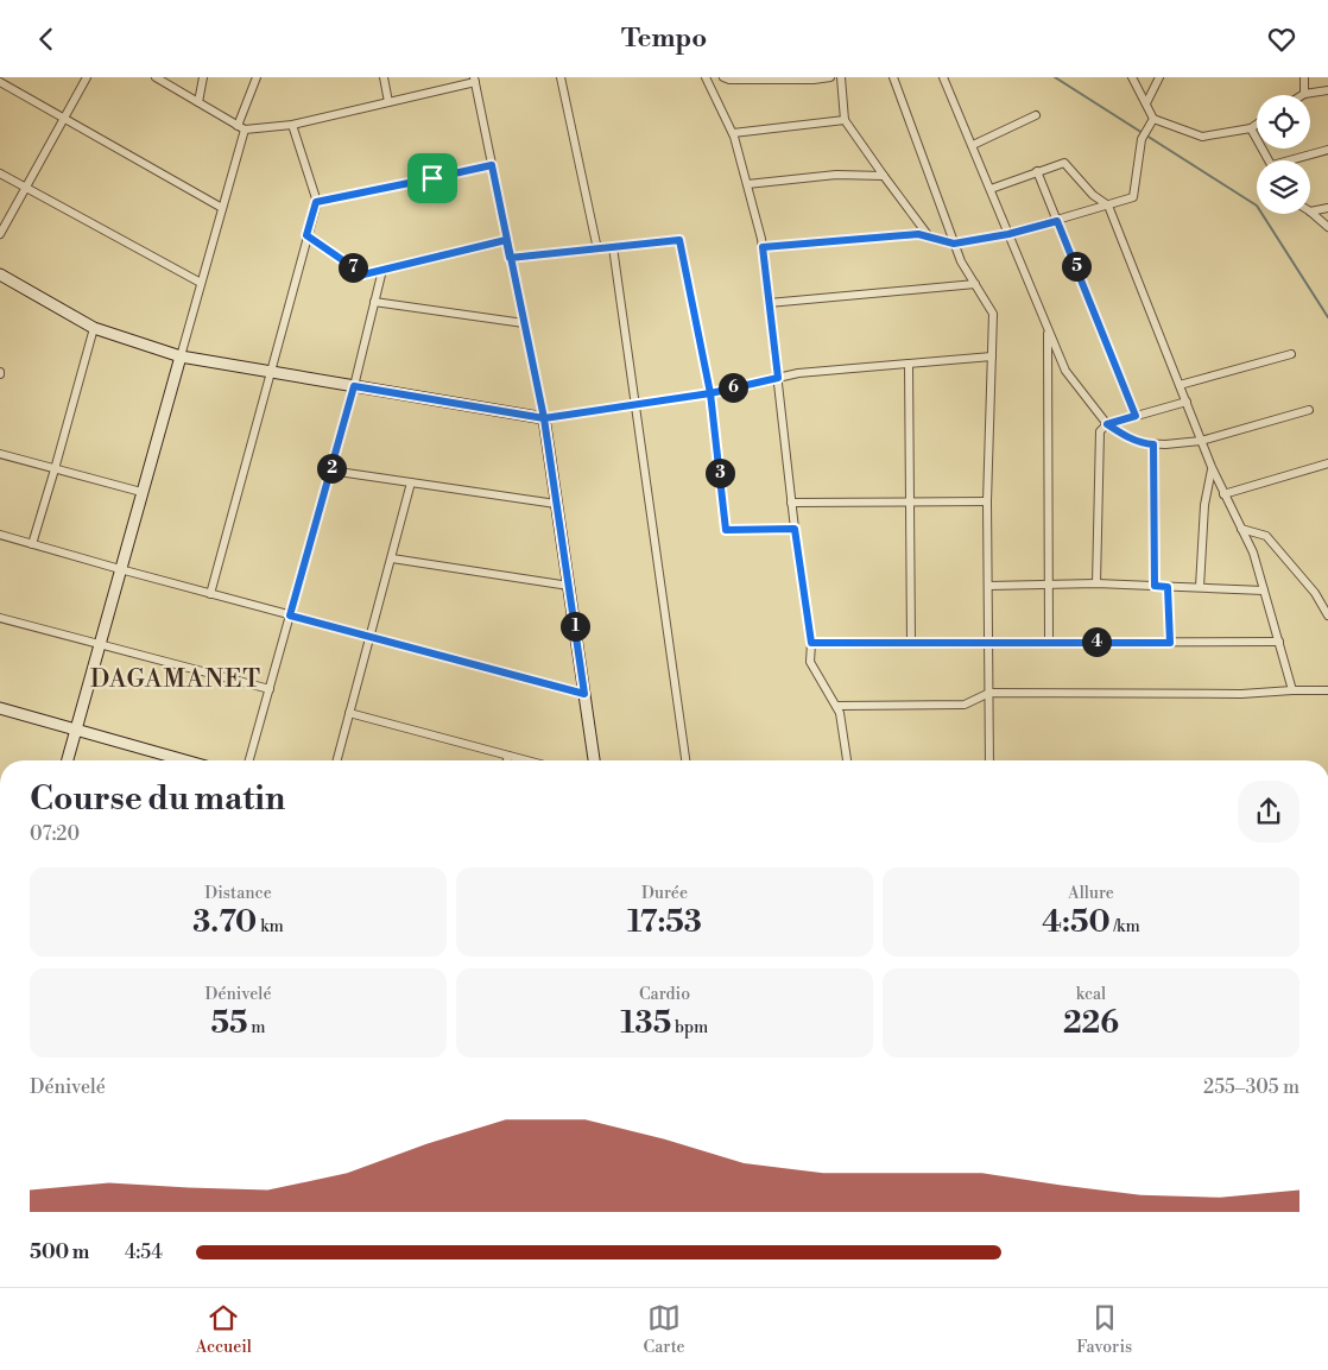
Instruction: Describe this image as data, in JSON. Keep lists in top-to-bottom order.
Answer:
{
  "districts": ["DAGAMANET"],
  "page": {
    "header": "Tempo",
    "pins": [
      "5",
      "7",
      "6",
      "2",
      "3",
      "1",
      "4"
    ],
    "heading": ["Course du matin", "07:20"],
    "stats": [
      ["Distance", "3.70 km"],
      ["Durée", "17:53"],
      ["Allure", "4:50 /km"],
      ["Dénivelé", "55 m"],
      ["Cardio", "135 bpm"],
      ["kcal", "226"]
    ],
    "chart": ["Dénivelé", "255–305 m"],
    "list": [
      {
        "name": "500 m",
        "note": "4:54"
      }
    ],
    "tabs": ["Accueil", "Carte", "Favoris"]
  }
}
